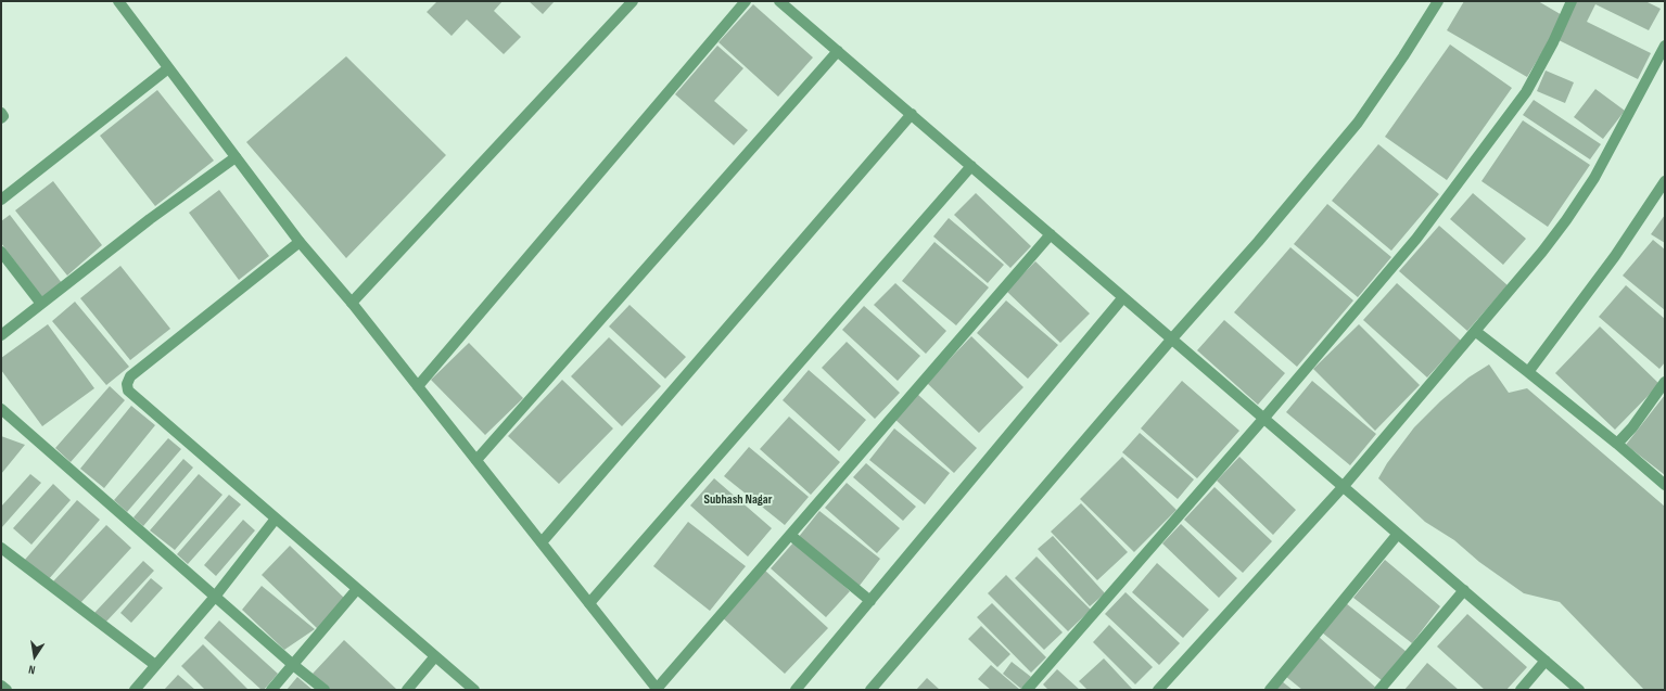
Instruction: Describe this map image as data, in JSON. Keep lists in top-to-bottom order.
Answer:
{
  "districts": ["Subhash Nagar"],
  "north": "bottom"
}
